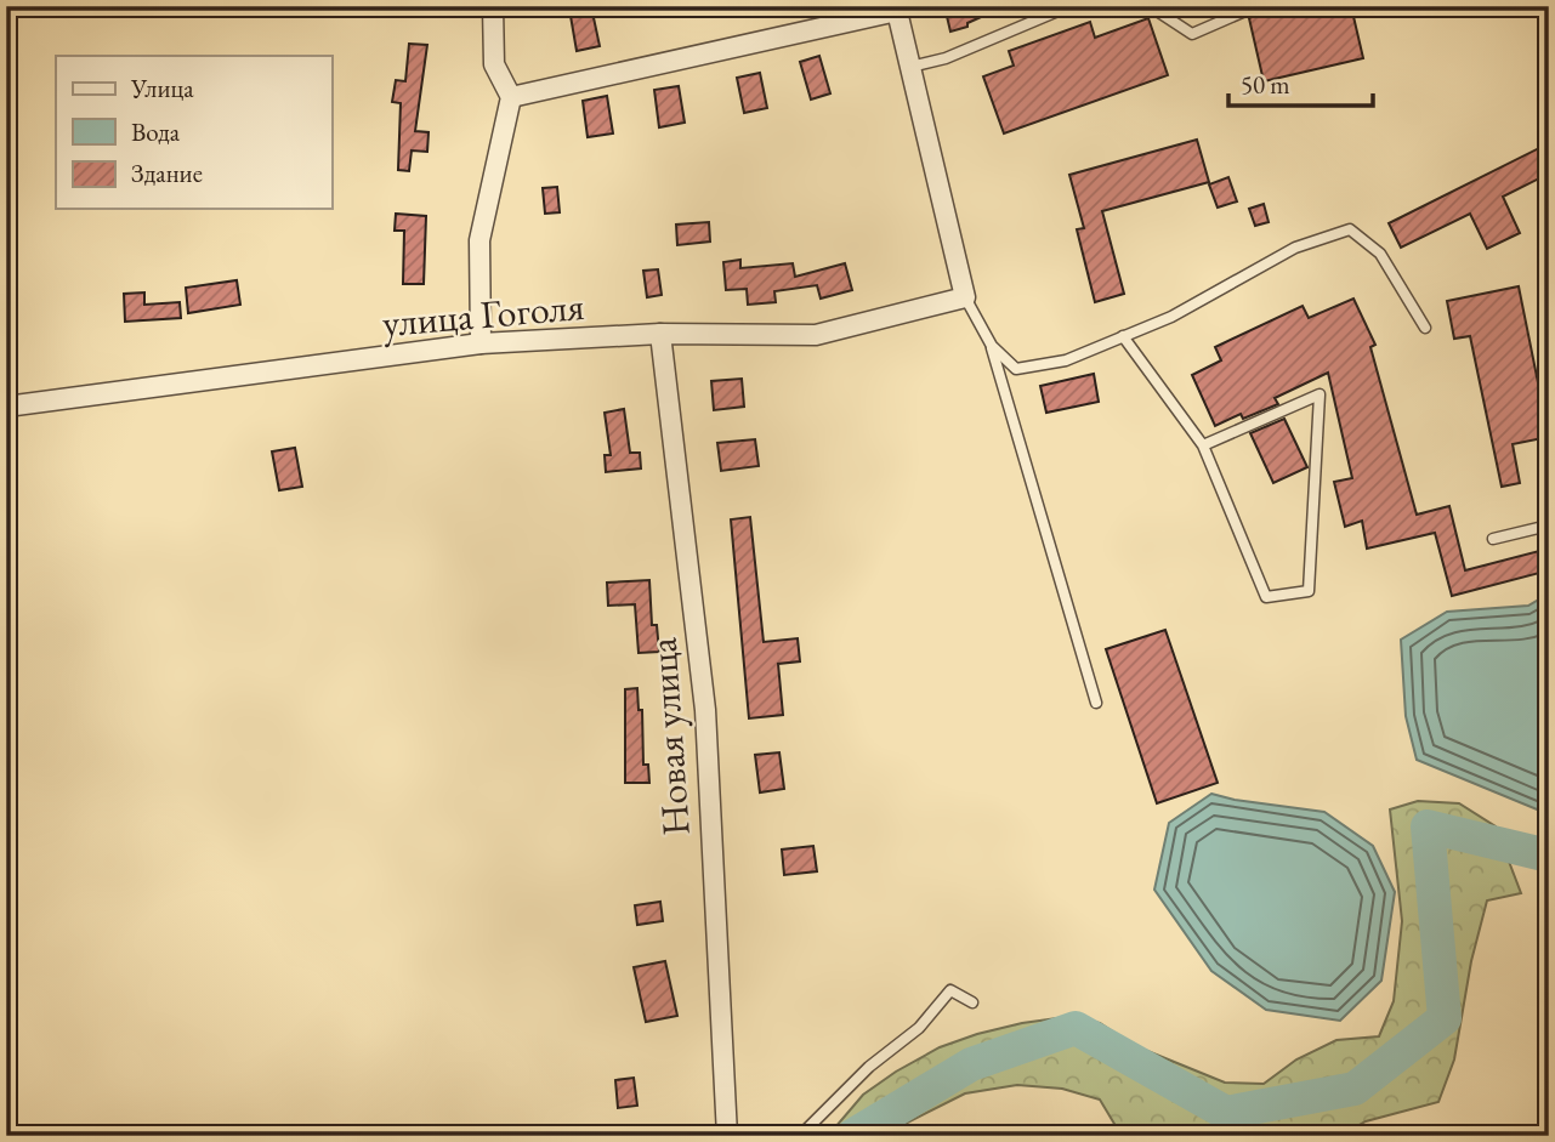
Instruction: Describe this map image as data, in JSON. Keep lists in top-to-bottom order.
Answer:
{
  "streets": {
    "street": ["улица Гоголя", "Новая улица"]
  },
  "crossings": [
    ["улица Гоголя", "Новая улица"]
  ],
  "legend": ["Улица", "Вода", "Здание"],
  "scale_bar": "50 m"
}
